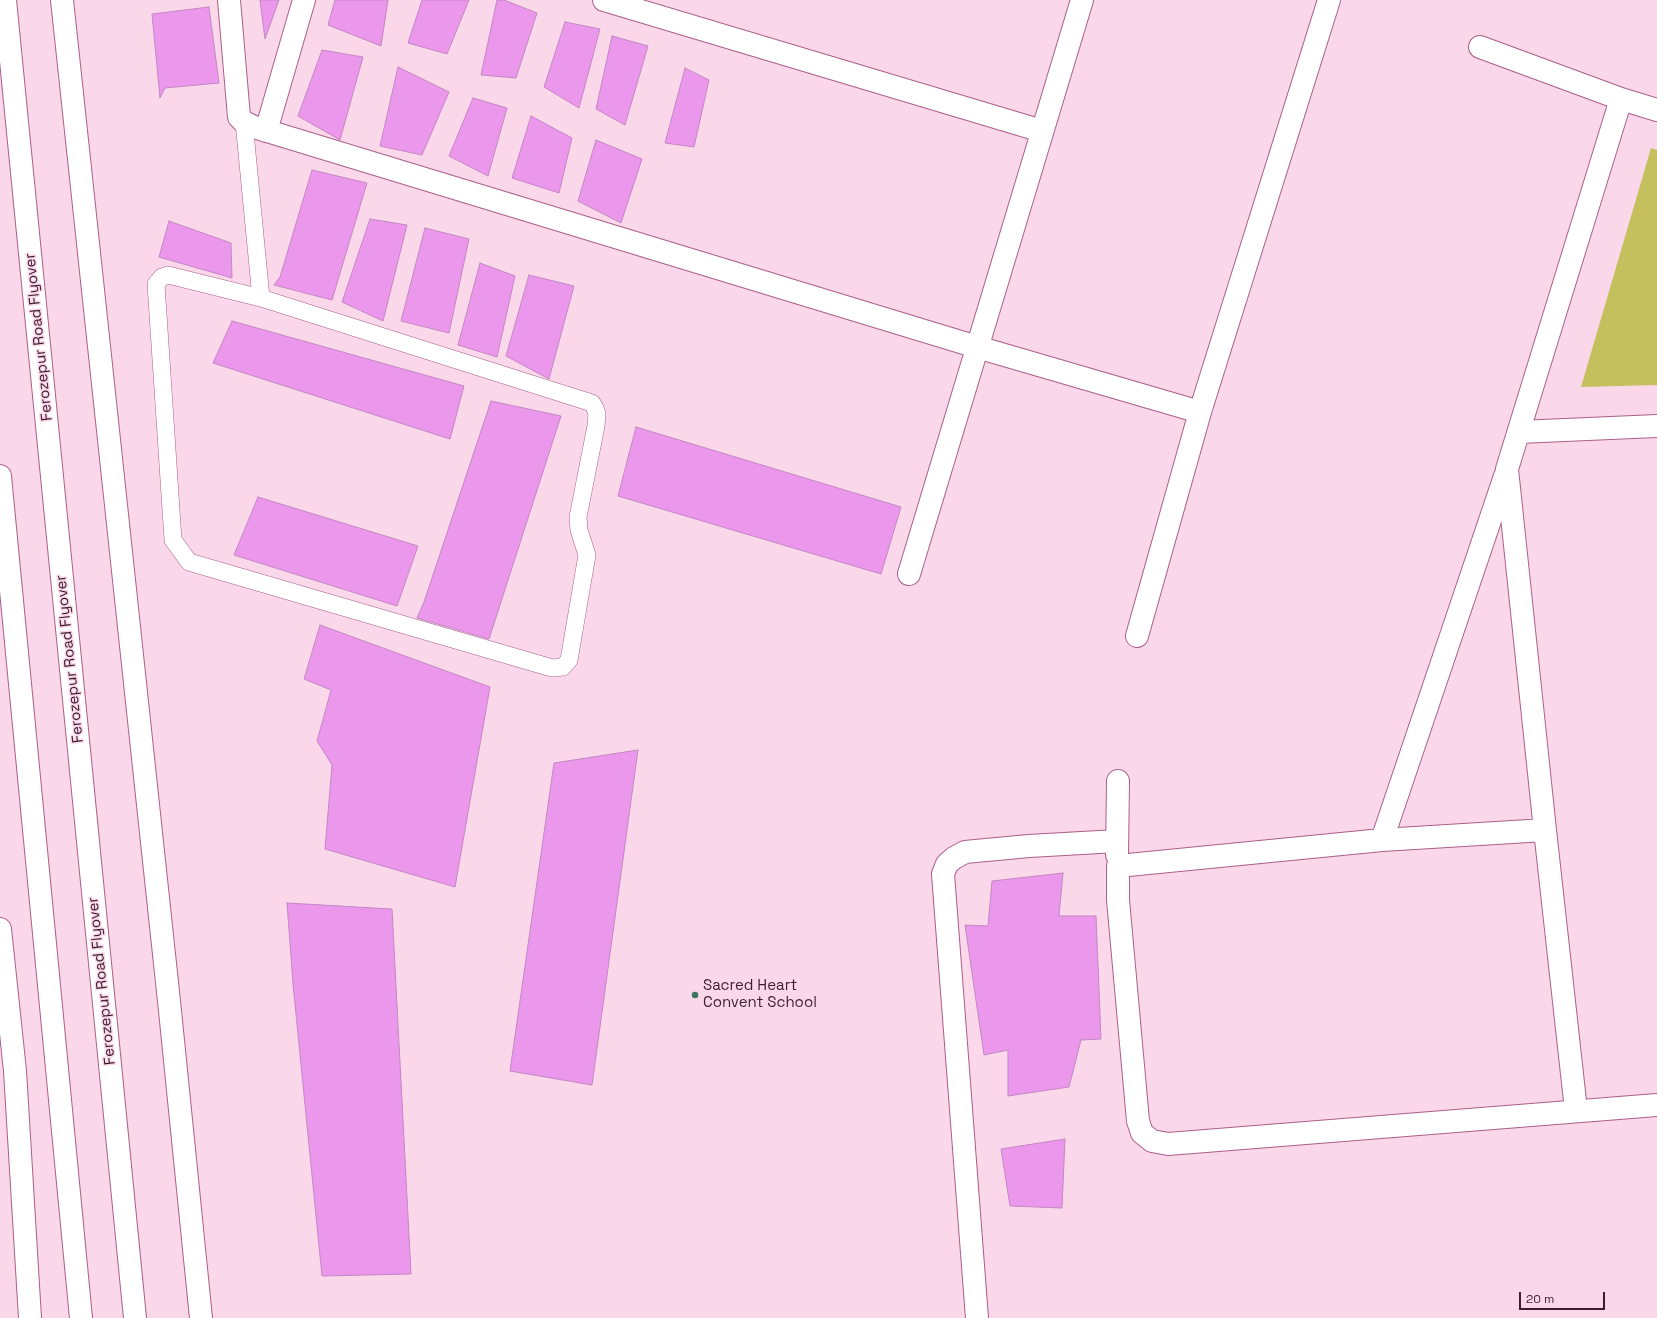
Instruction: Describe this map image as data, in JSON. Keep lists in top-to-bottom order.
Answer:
{
  "streets": {
    "main road": ["Ferozepur Road Flyover"]
  },
  "places": ["Sacred Heart Convent School"],
  "scale_bar": "20 m"
}
